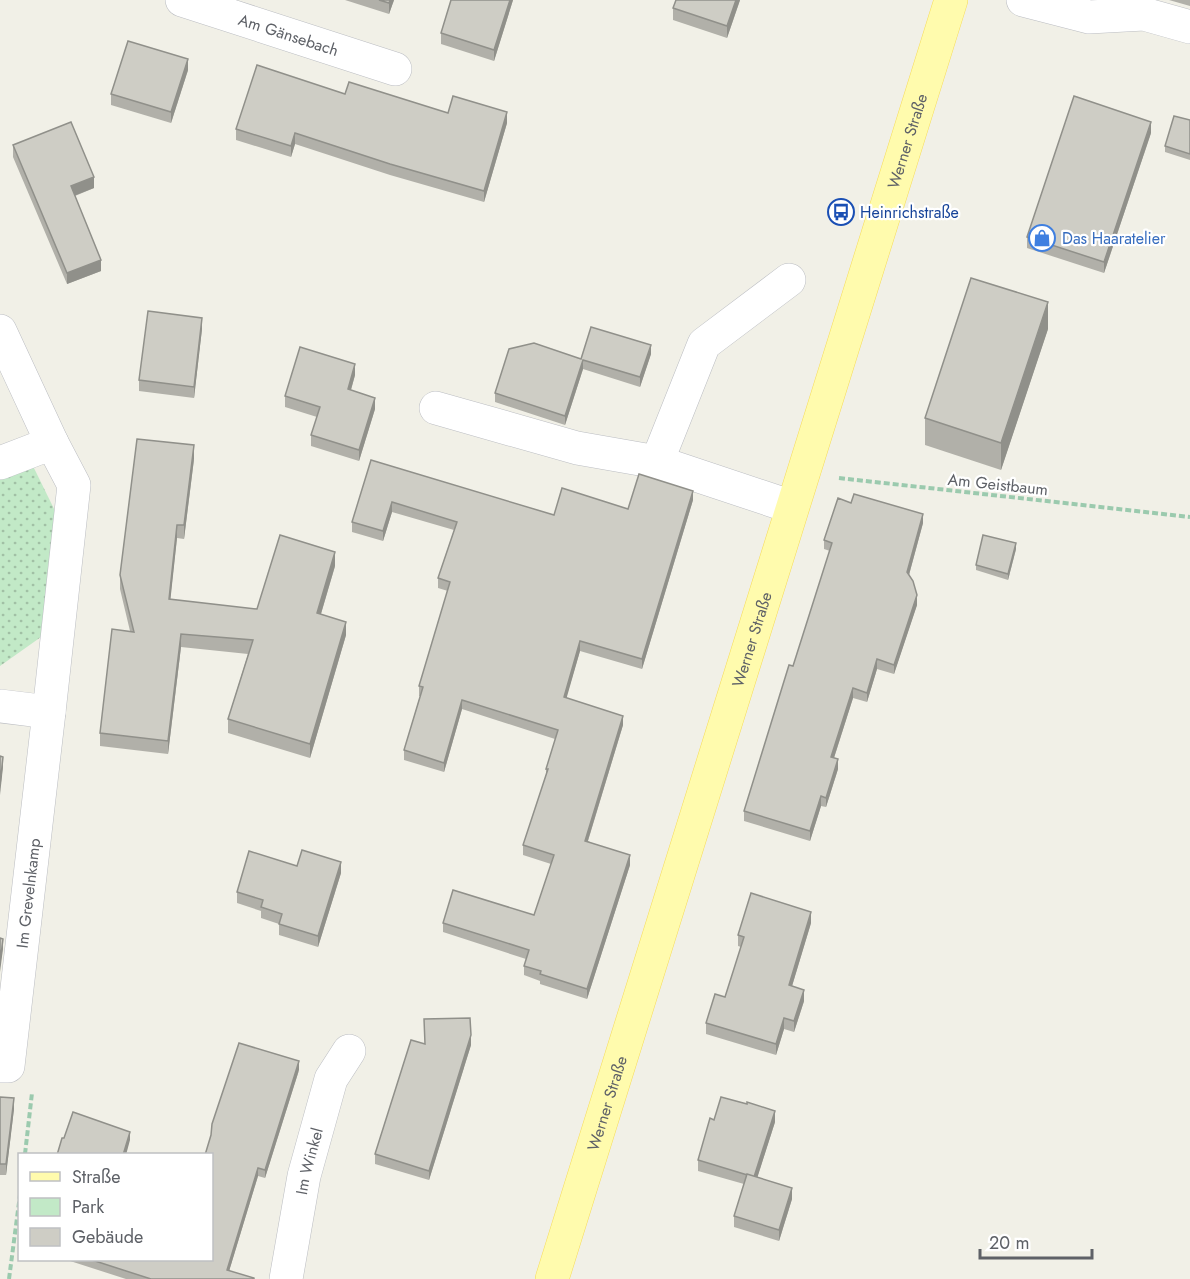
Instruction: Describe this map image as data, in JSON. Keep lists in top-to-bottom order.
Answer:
{
  "streets": {
    "main road": ["Werner Straße"],
    "street": ["Am Gänsebach", "Im Grevelnkamp", "Im Winkel"],
    "path": ["Am Geistbaum"]
  },
  "crossings": [
    ["Werner Straße", "Am Geistbaum"]
  ],
  "places": {
    "bus stop": ["Heinrichstraße"],
    "shop": ["Das Haaratelier"]
  },
  "legend": ["Straße", "Park", "Gebäude"],
  "scale_bar": "20 m"
}
